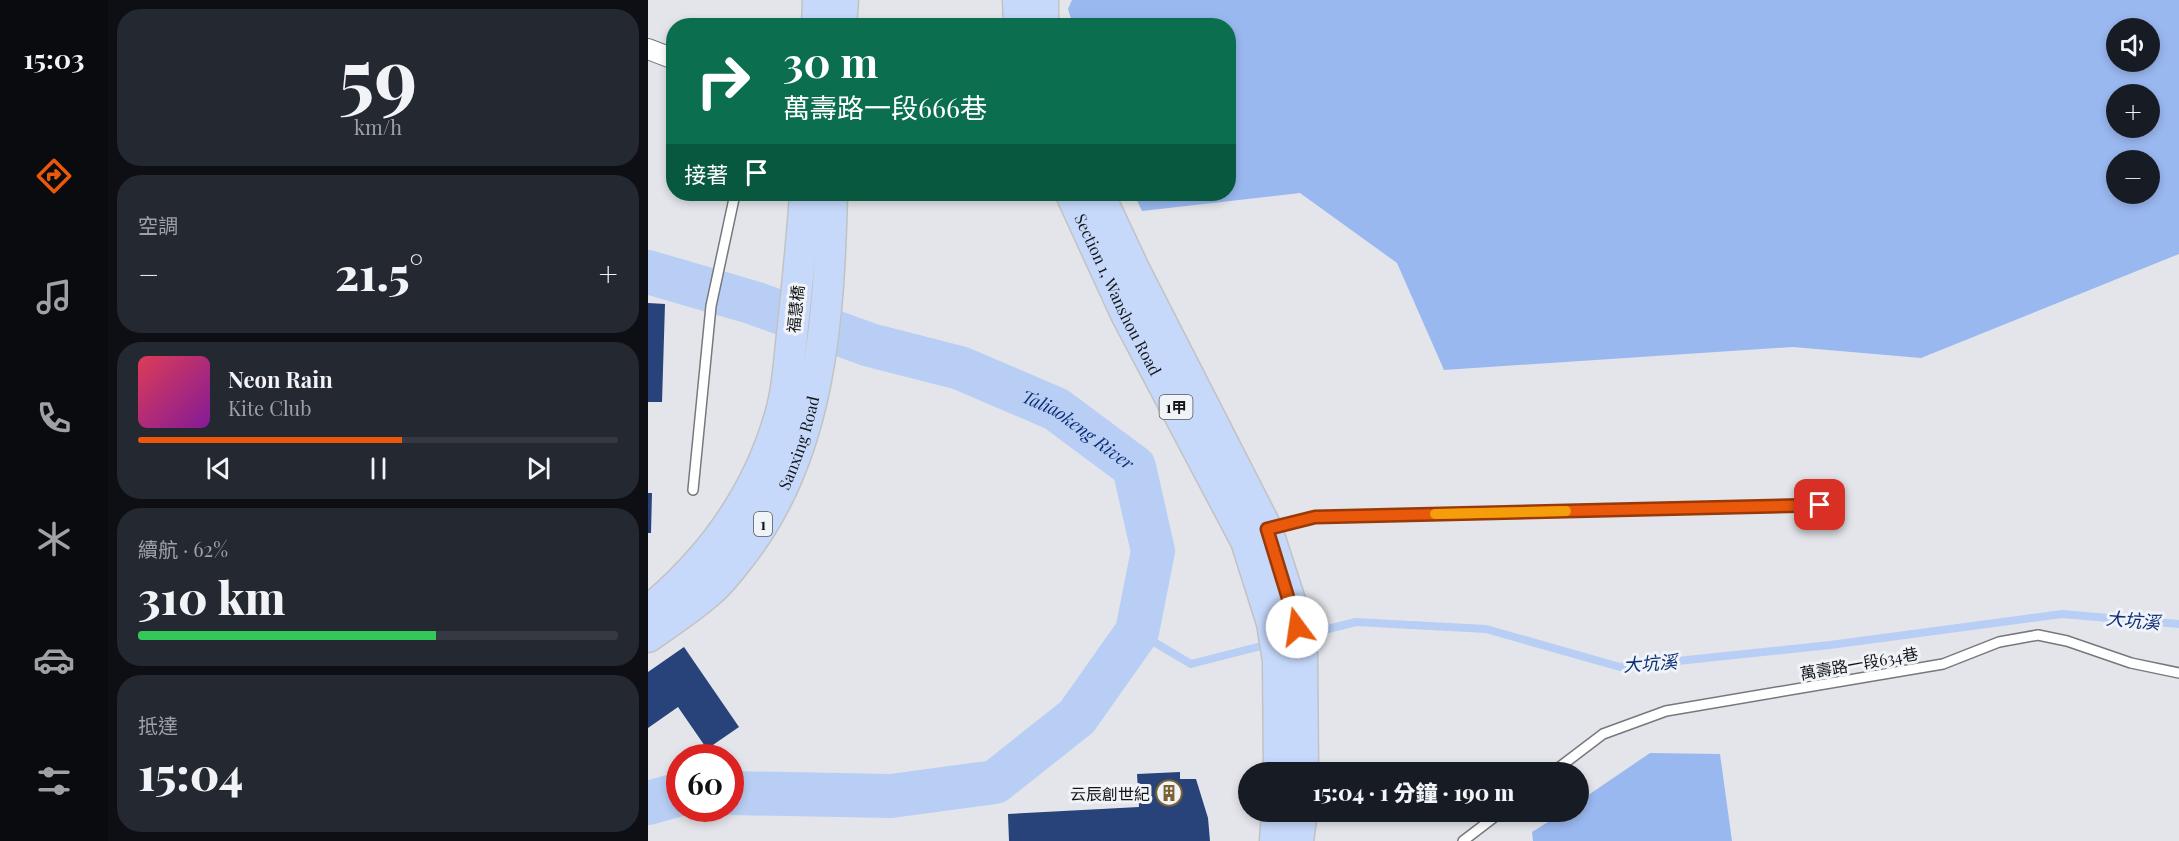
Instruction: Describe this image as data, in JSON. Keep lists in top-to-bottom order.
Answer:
{
  "streets": {
    "main road": [
      "Section 1, Wanshou Road",
      "福慧橋",
      "1甲",
      "Sanxing Road",
      "1"
    ],
    "lane": ["萬壽路一段634巷"]
  },
  "crossings": [
    ["Section 1, Wanshou Road", "1甲"],
    ["福慧橋", "Sanxing Road"]
  ],
  "water": ["Taliaokeng River", "大坑溪"],
  "places": {
    "building": ["云辰創世紀"]
  },
  "page": {
    "tabs": "15:03",
    "tile": [
      ["59", "km/h"],
      "空調",
      ["續航 · 62%", "310 km"],
      ["抵達", "15:04"]
    ],
    "map_buttons": ["+", "−"],
    "turn": ["30 m", "萬壽路一段666巷"],
    "then": "接著",
    "heat": ["−", "21.5°", "+"],
    "song": ["Neon Rain", "Kite Club"],
    "limit": "60",
    "trip": "15:04 · 1 分鐘 · 190 m"
  }
}
